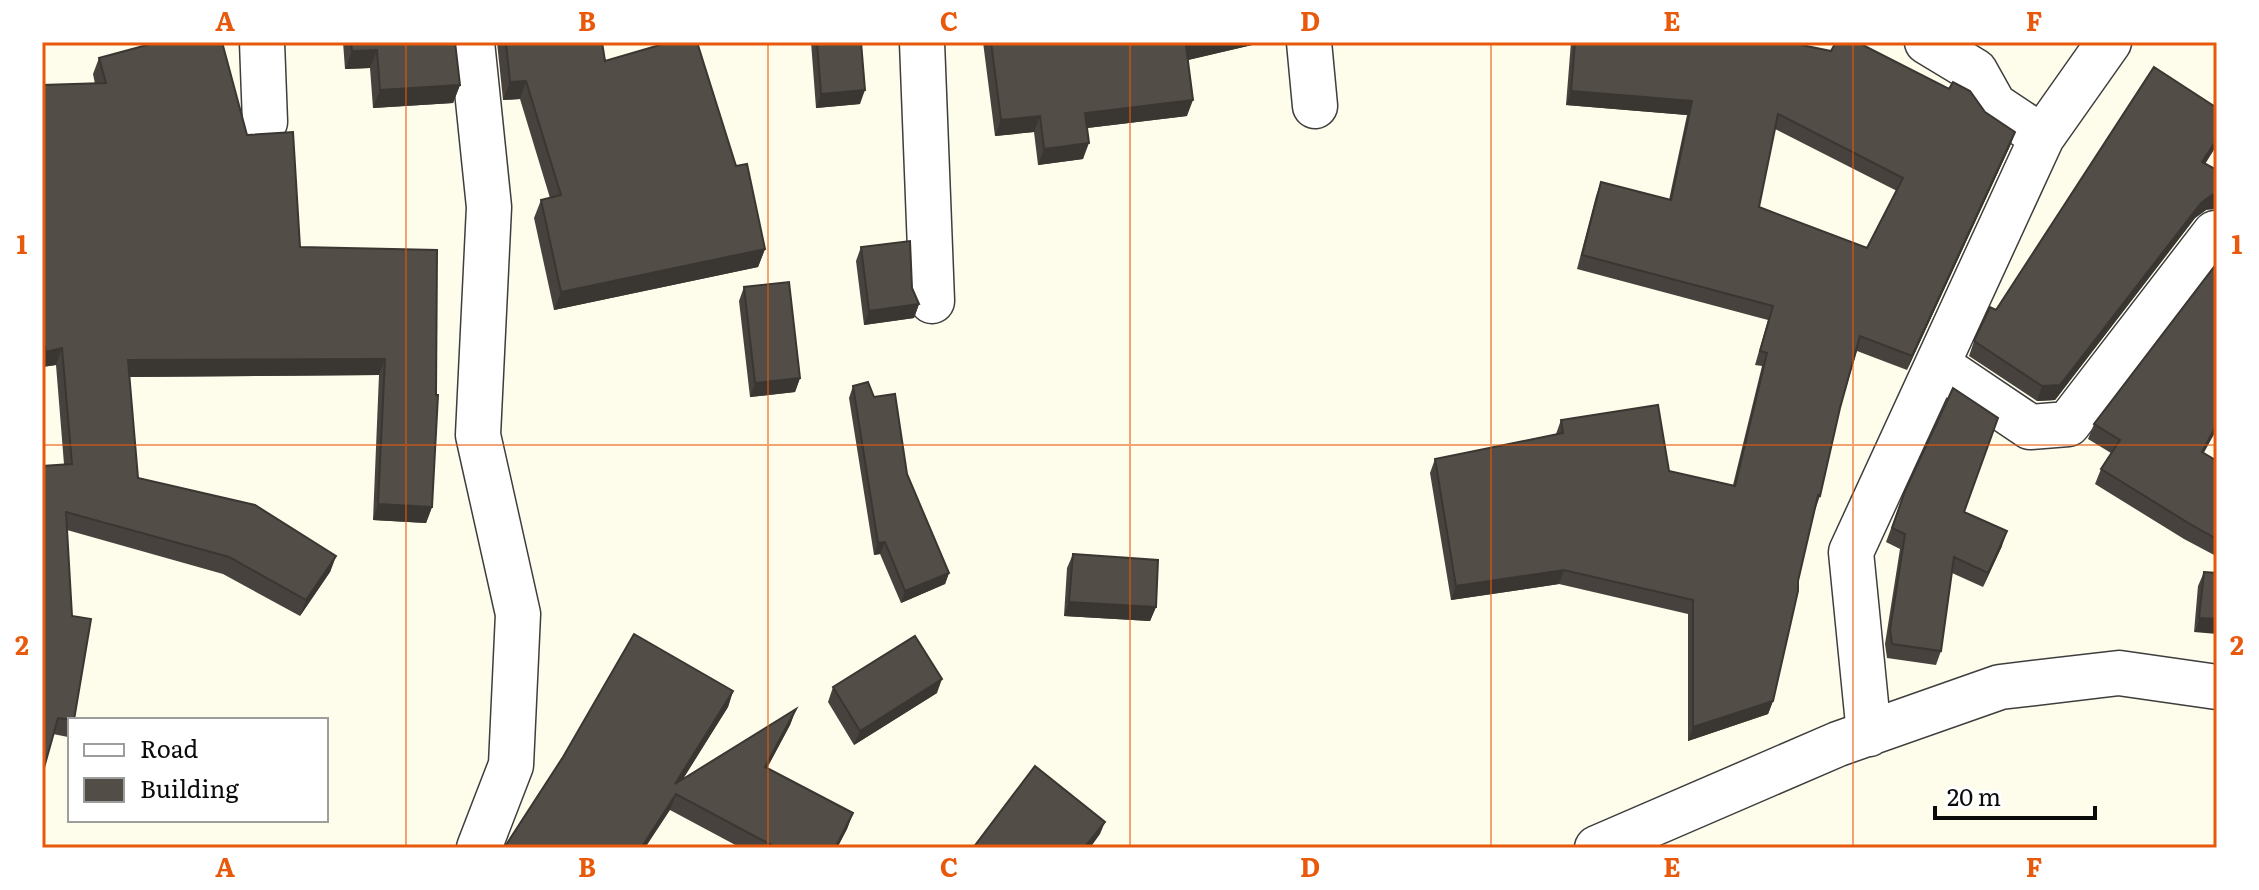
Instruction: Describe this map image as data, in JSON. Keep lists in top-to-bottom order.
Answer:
{
  "legend": ["Road", "Building"],
  "scale_bar": "20 m",
  "grid": {
    "columns": [
      "A",
      "B",
      "C",
      "D",
      "E",
      "F"
    ],
    "rows": ["1", "2"]
  }
}
